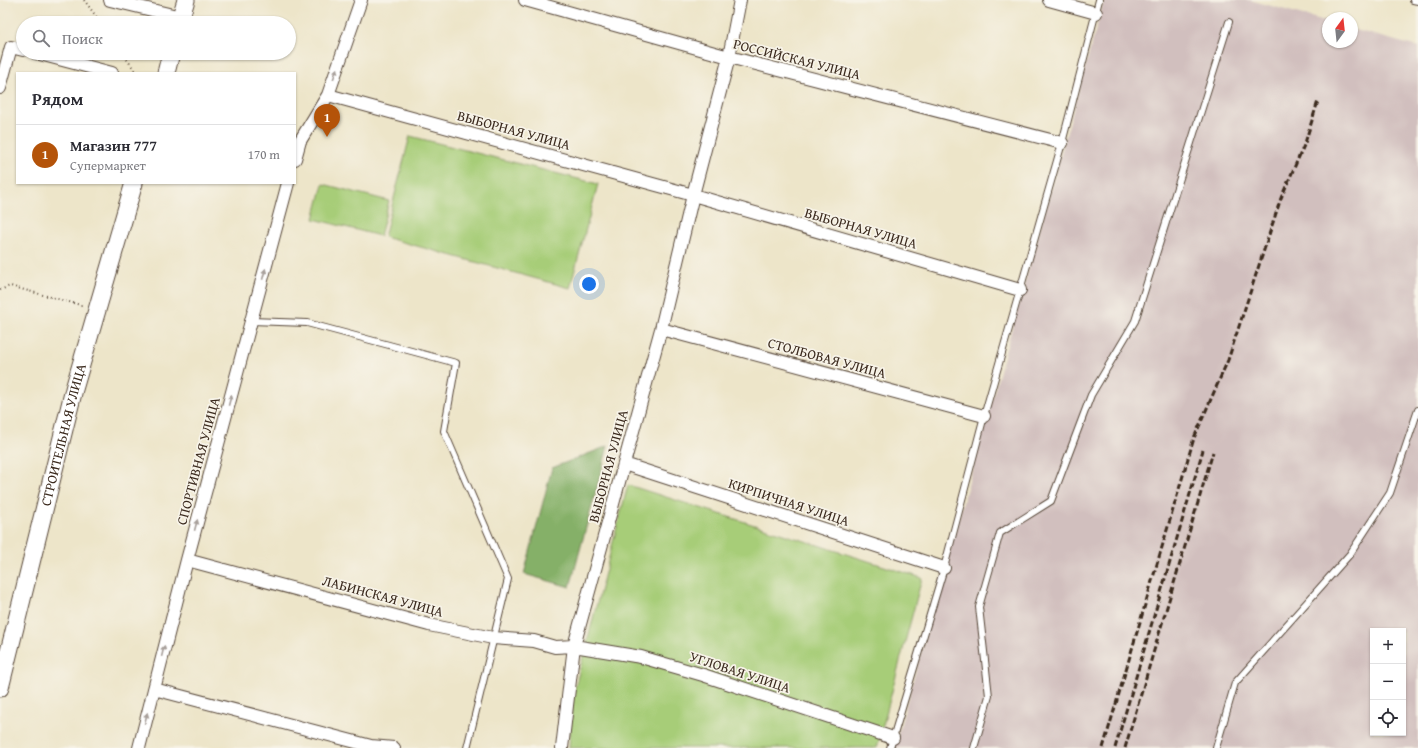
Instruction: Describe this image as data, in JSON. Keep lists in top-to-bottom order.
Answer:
{
  "streets": {
    "street": [
      "РОССИЙСКАЯ УЛИЦА",
      "ВЫБОРНАЯ УЛИЦА",
      "СТОЛБОВАЯ УЛИЦА",
      "СТРОИТЕЛЬНАЯ УЛИЦА",
      "СПОРТИВНАЯ УЛИЦА",
      "КИРПИЧНАЯ УЛИЦА",
      "ЛАБИНСКАЯ УЛИЦА",
      "УГЛОВАЯ УЛИЦА"
    ]
  },
  "crossings": [
    ["РОССИЙСКАЯ УЛИЦА", "ВЫБОРНАЯ УЛИЦА"],
    ["ВЫБОРНАЯ УЛИЦА", "СТОЛБОВАЯ УЛИЦА"],
    ["ВЫБОРНАЯ УЛИЦА", "КИРПИЧНАЯ УЛИЦА"],
    ["ВЫБОРНАЯ УЛИЦА", "ЛАБИНСКАЯ УЛИЦА"],
    ["ВЫБОРНАЯ УЛИЦА", "УГЛОВАЯ УЛИЦА"],
    ["СПОРТИВНАЯ УЛИЦА", "ЛАБИНСКАЯ УЛИЦА"],
    ["ЛАБИНСКАЯ УЛИЦА", "УГЛОВАЯ УЛИЦА"]
  ],
  "one_way": ["СПОРТИВНАЯ УЛИЦА"],
  "north": "top",
  "page": {
    "search": "Поиск",
    "heading": "Рядом",
    "pins": "1",
    "list": [
      {
        "mark": "1",
        "name": "Магазин 777",
        "note": "Супермаркет",
        "value": "170 m"
      }
    ],
    "map_buttons": ["+", "−"]
  }
}
